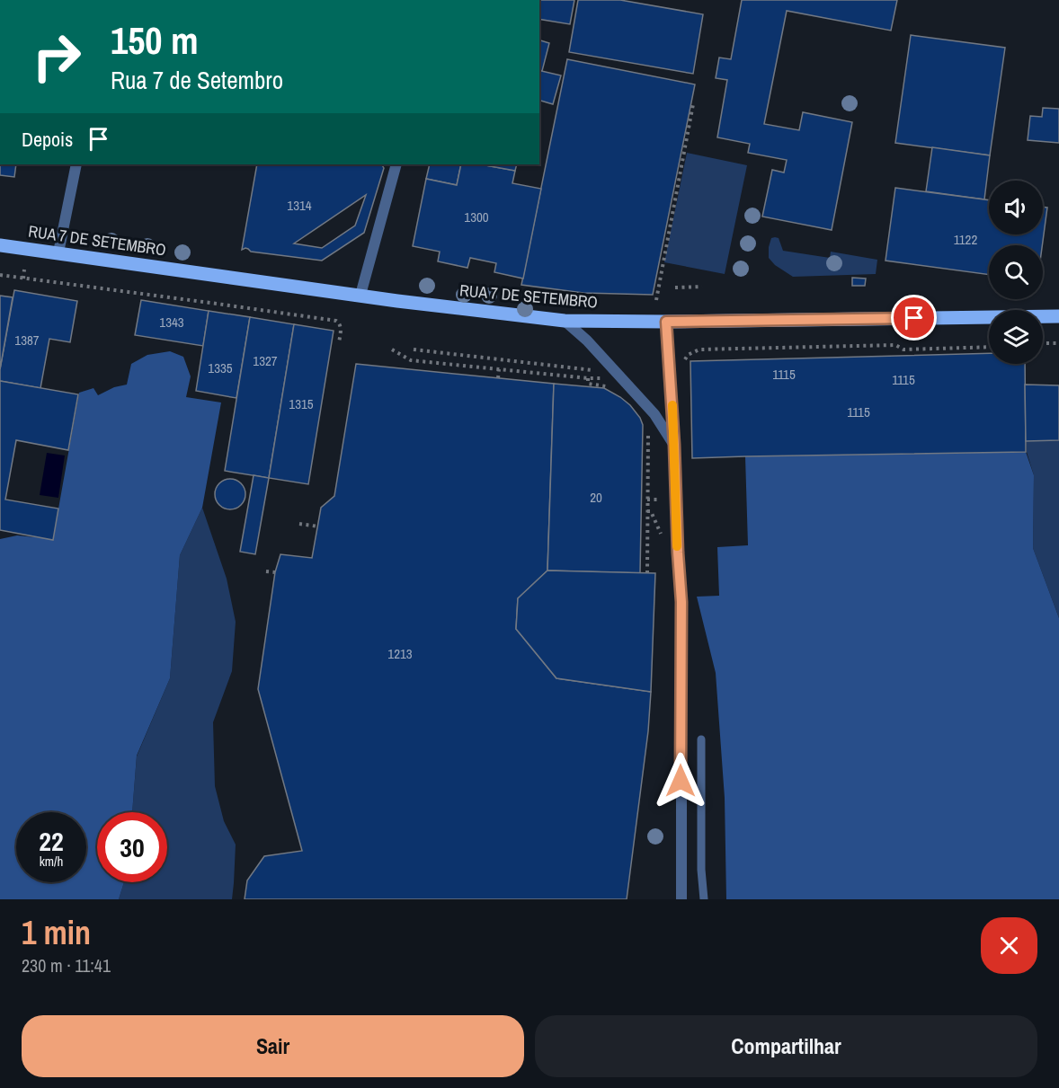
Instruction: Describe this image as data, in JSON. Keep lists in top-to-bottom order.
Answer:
{
  "streets": {
    "main road": ["RUA 7 DE SETEMBRO"]
  },
  "house_numbers": [
    "1314",
    "1300",
    "1122",
    "1343",
    "1387",
    "1327",
    "1335",
    "1115",
    "1115",
    "1315",
    "1115",
    "20",
    "1213"
  ],
  "page": {
    "turn": ["150 m", "Rua 7 de Setembro"],
    "then": "Depois",
    "speed": "22 km/h",
    "limit": "30",
    "heading": ["1 min", "230 m · 11:41"],
    "buttons": ["Sair", "Compartilhar"]
  }
}
